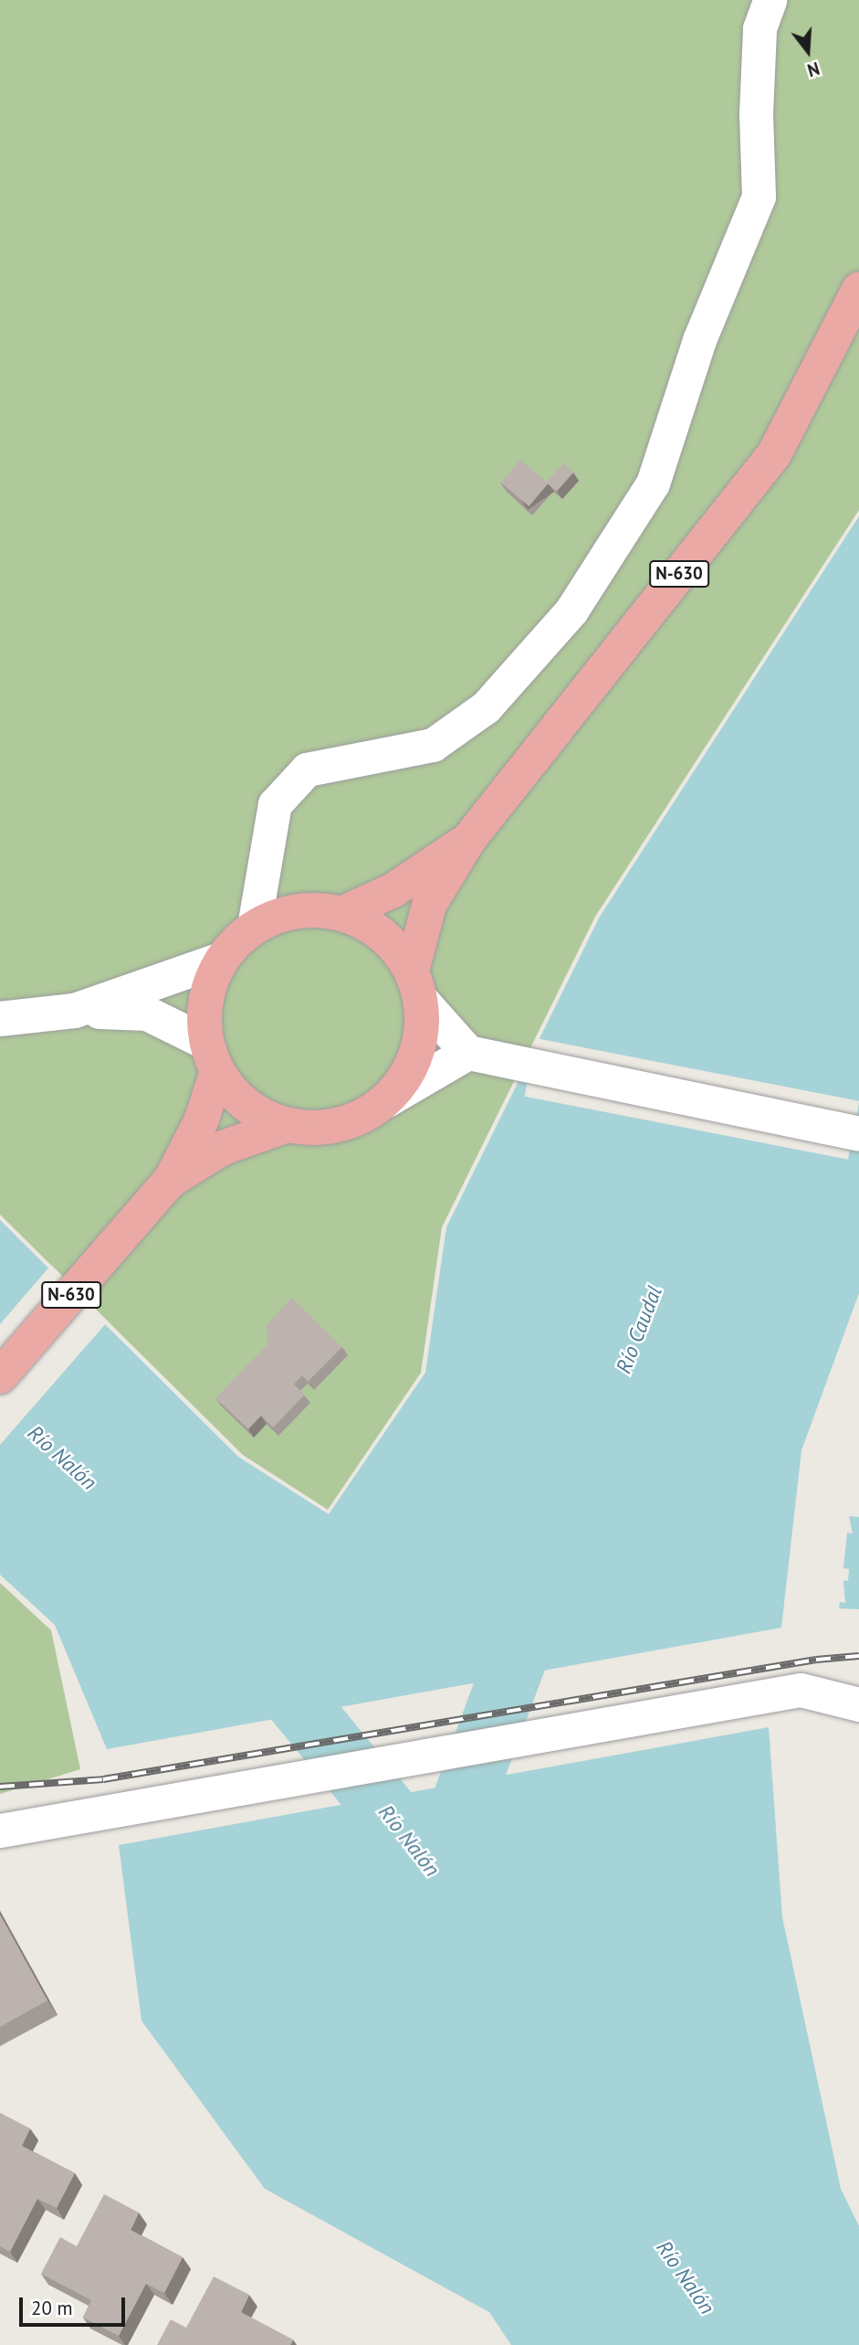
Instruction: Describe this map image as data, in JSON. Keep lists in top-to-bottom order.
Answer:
{
  "streets": {
    "highway": ["N-630"]
  },
  "water": ["Río Caudal", "Río Nalón"],
  "scale_bar": "20 m",
  "north": "bottom"
}
